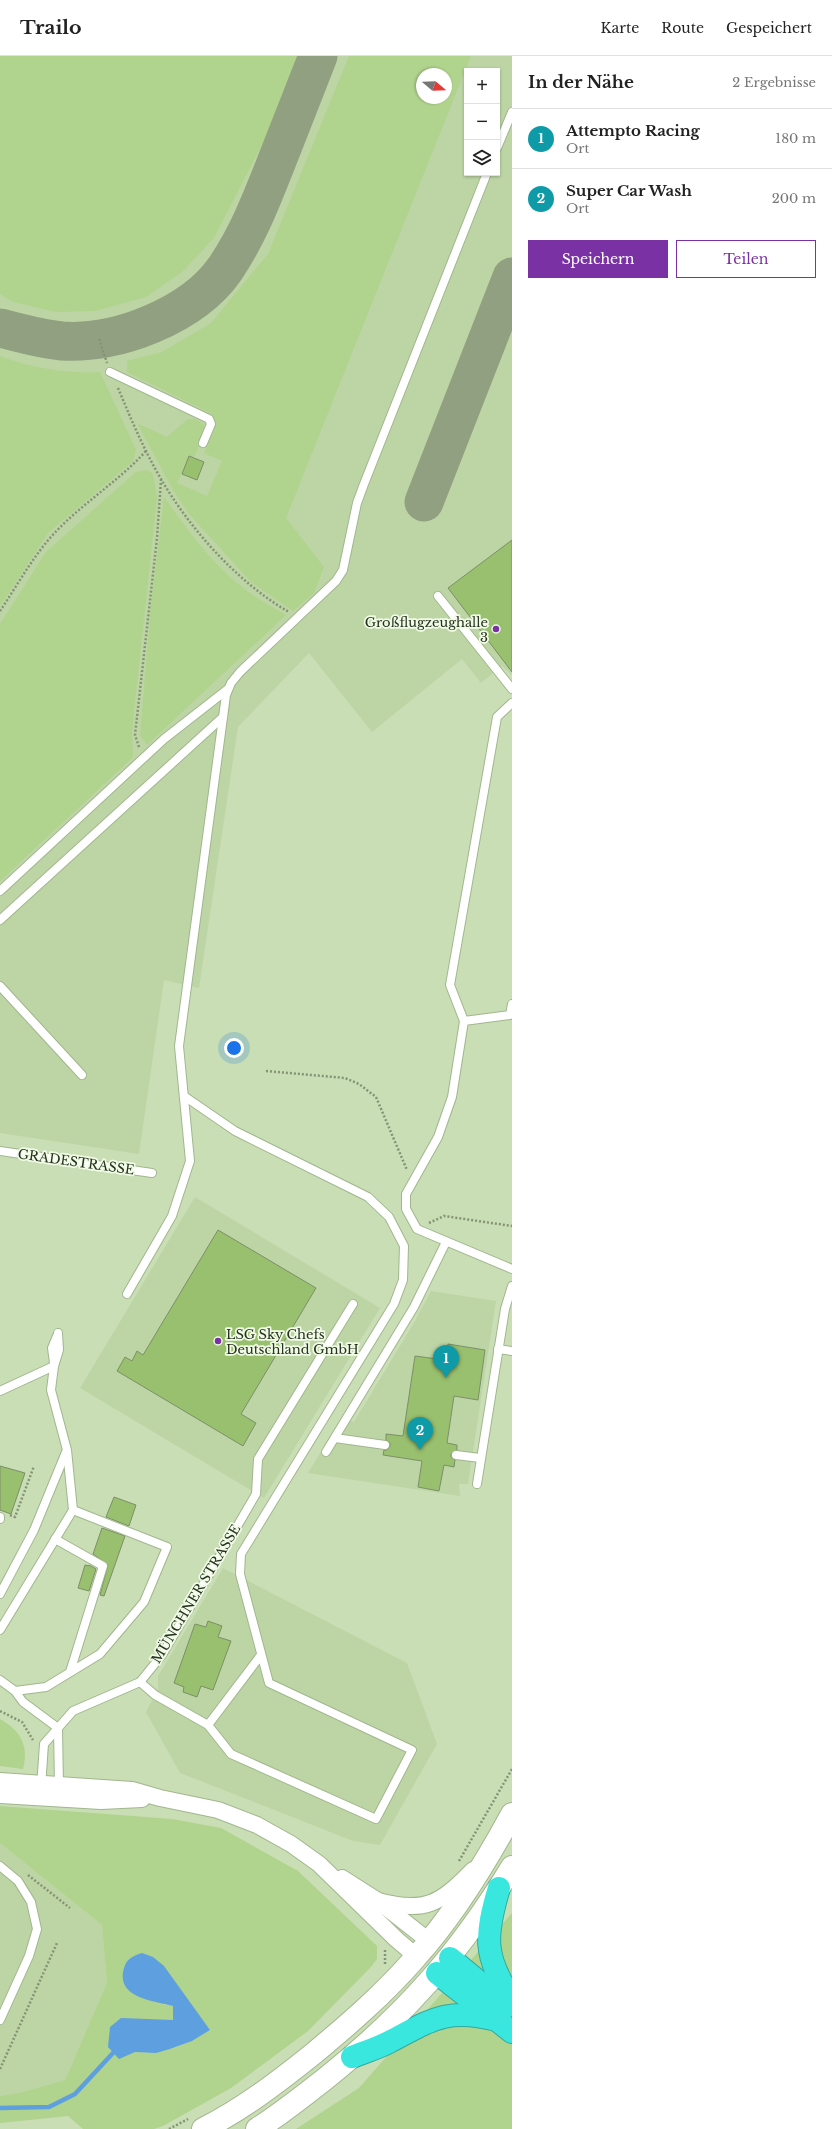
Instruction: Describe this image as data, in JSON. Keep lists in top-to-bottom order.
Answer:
{
  "streets": {
    "lane": ["GRADESTRASSE", "MÜNCHNER STRASSE"]
  },
  "places": ["Großflugzeughalle 3", "LSG Sky Chefs Deutschland GmbH"],
  "north": "right",
  "page": {
    "header": "Trailo",
    "nav": ["Karte", "Route", "Gespeichert"],
    "heading": ["In der Nähe", "2 Ergebnisse"],
    "map_buttons": ["+", "−"],
    "list": [
      {
        "mark": "1",
        "name": "Attempto Racing",
        "note": "Ort",
        "value": "180 m"
      },
      {
        "mark": "2",
        "name": "Super Car Wash",
        "note": "Ort",
        "value": "200 m"
      }
    ],
    "buttons": ["Speichern", "Teilen"],
    "pins": ["1", "2"]
  }
}
